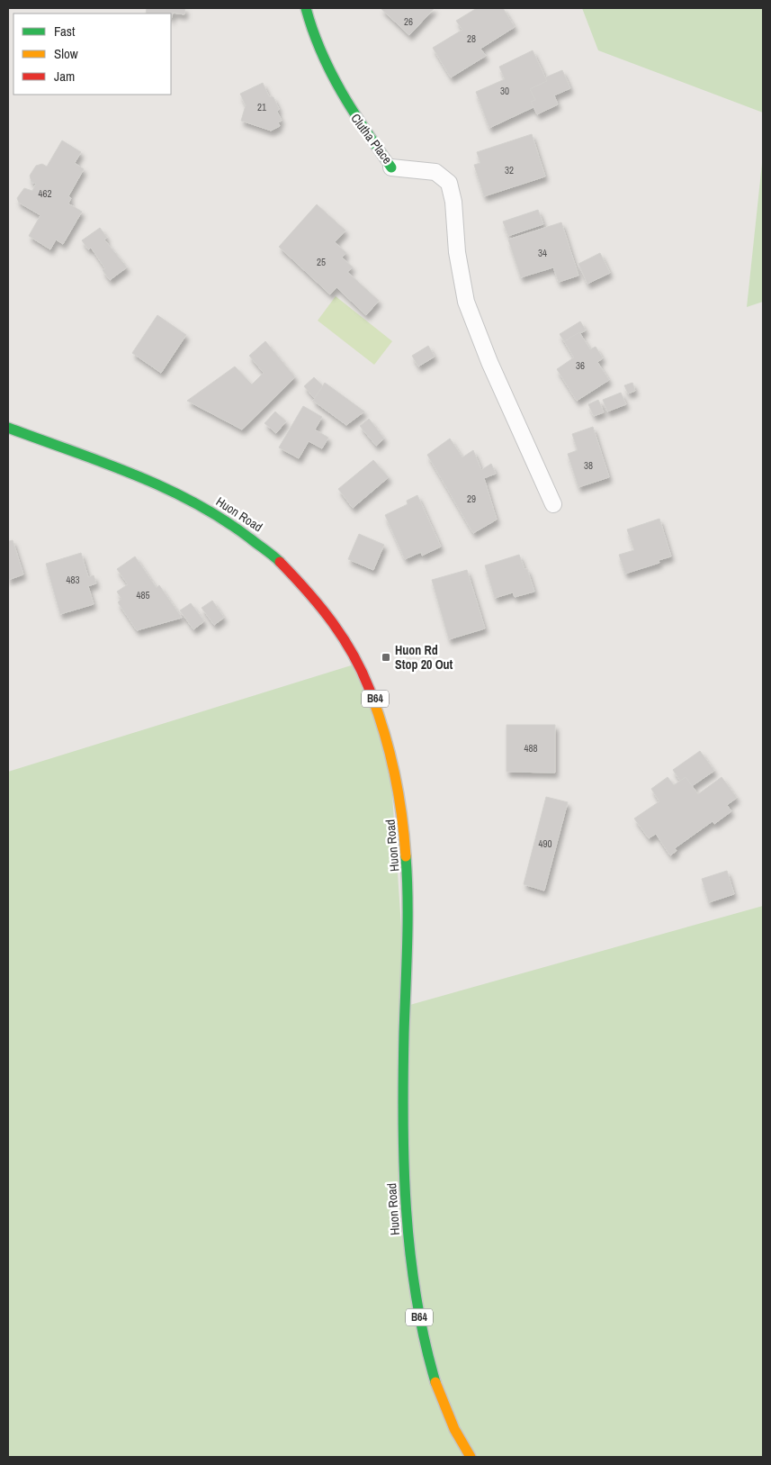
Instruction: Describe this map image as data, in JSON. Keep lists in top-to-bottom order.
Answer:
{
  "streets": {
    "main road": ["Clutha Place", "Huon Road", "B64"]
  },
  "places": {
    "transit": ["Huon Rd Stop 20 Out"]
  },
  "house_numbers": [
    "26",
    "28",
    "30",
    "21",
    "32",
    "462",
    "34",
    "25",
    "36",
    "38",
    "29",
    "483",
    "485",
    "488",
    "490"
  ],
  "legend": ["Fast", "Slow", "Jam"]
}
